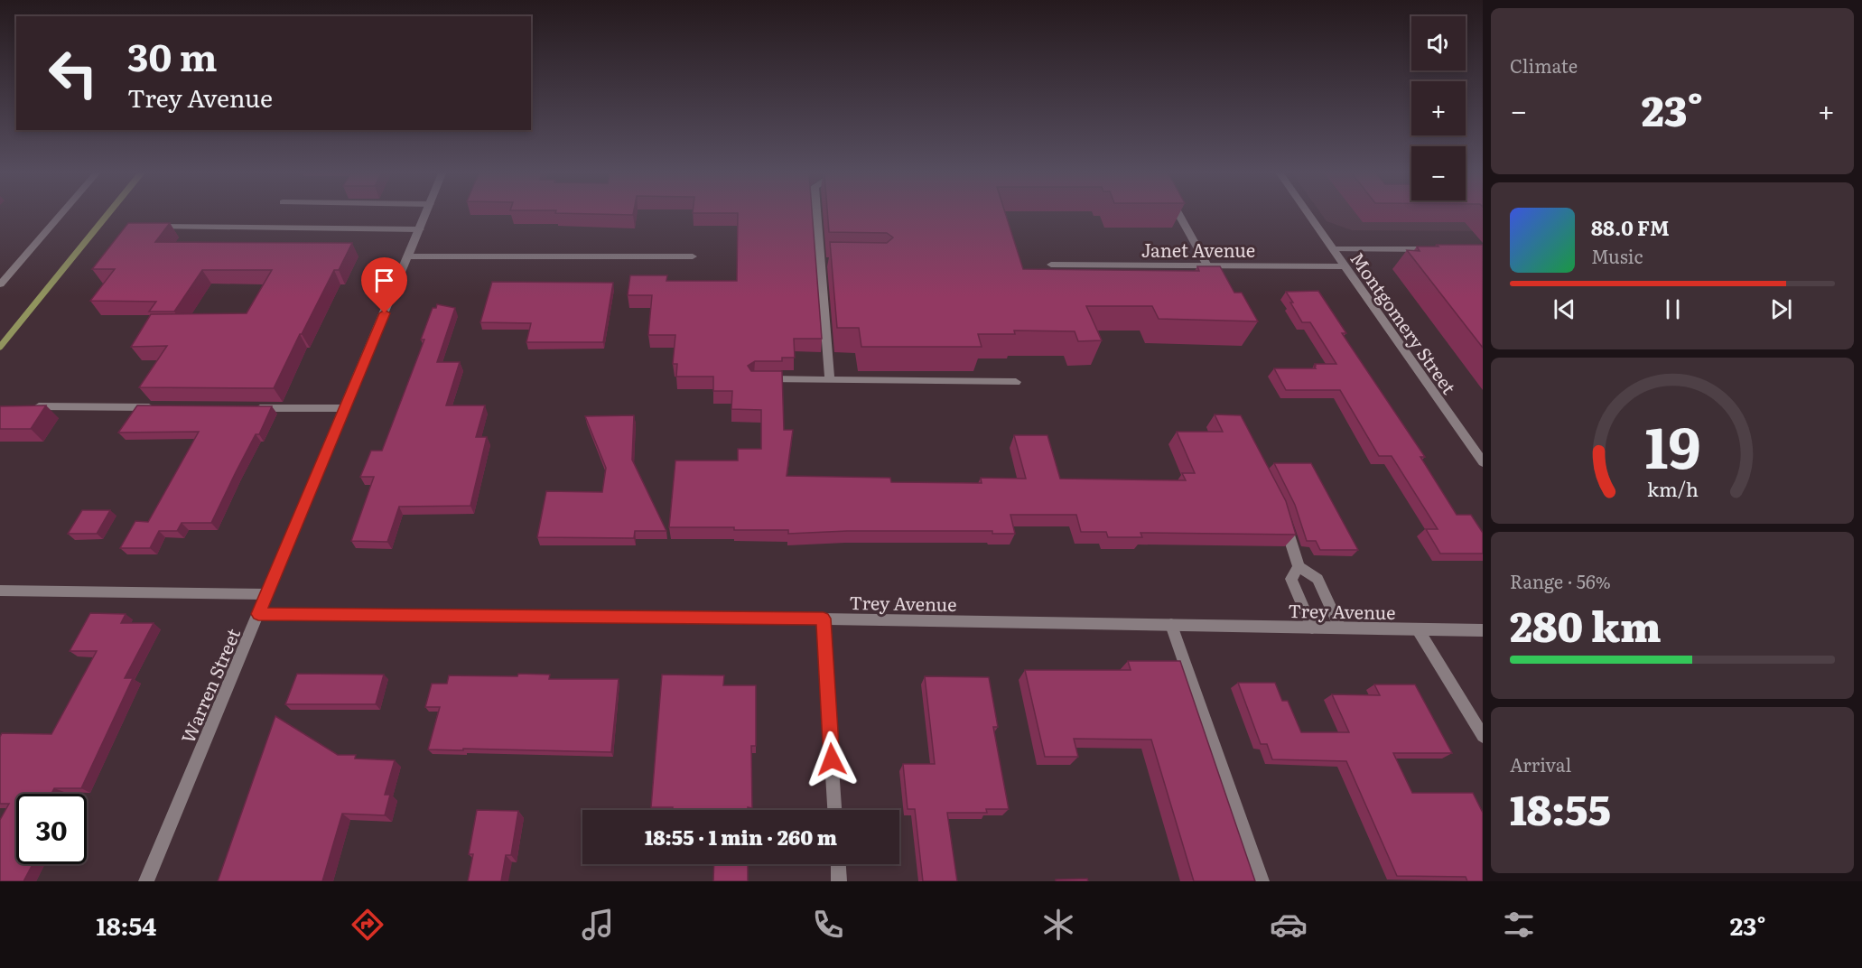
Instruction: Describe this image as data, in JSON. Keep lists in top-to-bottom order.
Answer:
{
  "streets": {
    "street": [
      "Janet Avenue",
      "Montgomery Street",
      "Trey Avenue",
      "Warren Street"
    ]
  },
  "crossings": [
    ["Janet Avenue", "Montgomery Street"],
    ["Trey Avenue", "Warren Street"]
  ],
  "page": {
    "tile": [
      "Climate",
      ["Range · 56%", "280 km"],
      ["Arrival", "18:55"]
    ],
    "map_buttons": ["+", "−"],
    "turn": ["30 m", "Trey Avenue"],
    "heat": ["−", "23°", "+"],
    "song": ["88.0 FM", "Music"],
    "limit": "30",
    "trip": "18:55 · 1 min · 260 m",
    "tabs": ["18:54", "23°"],
    "gauge": ["19", "km/h"]
  }
}
